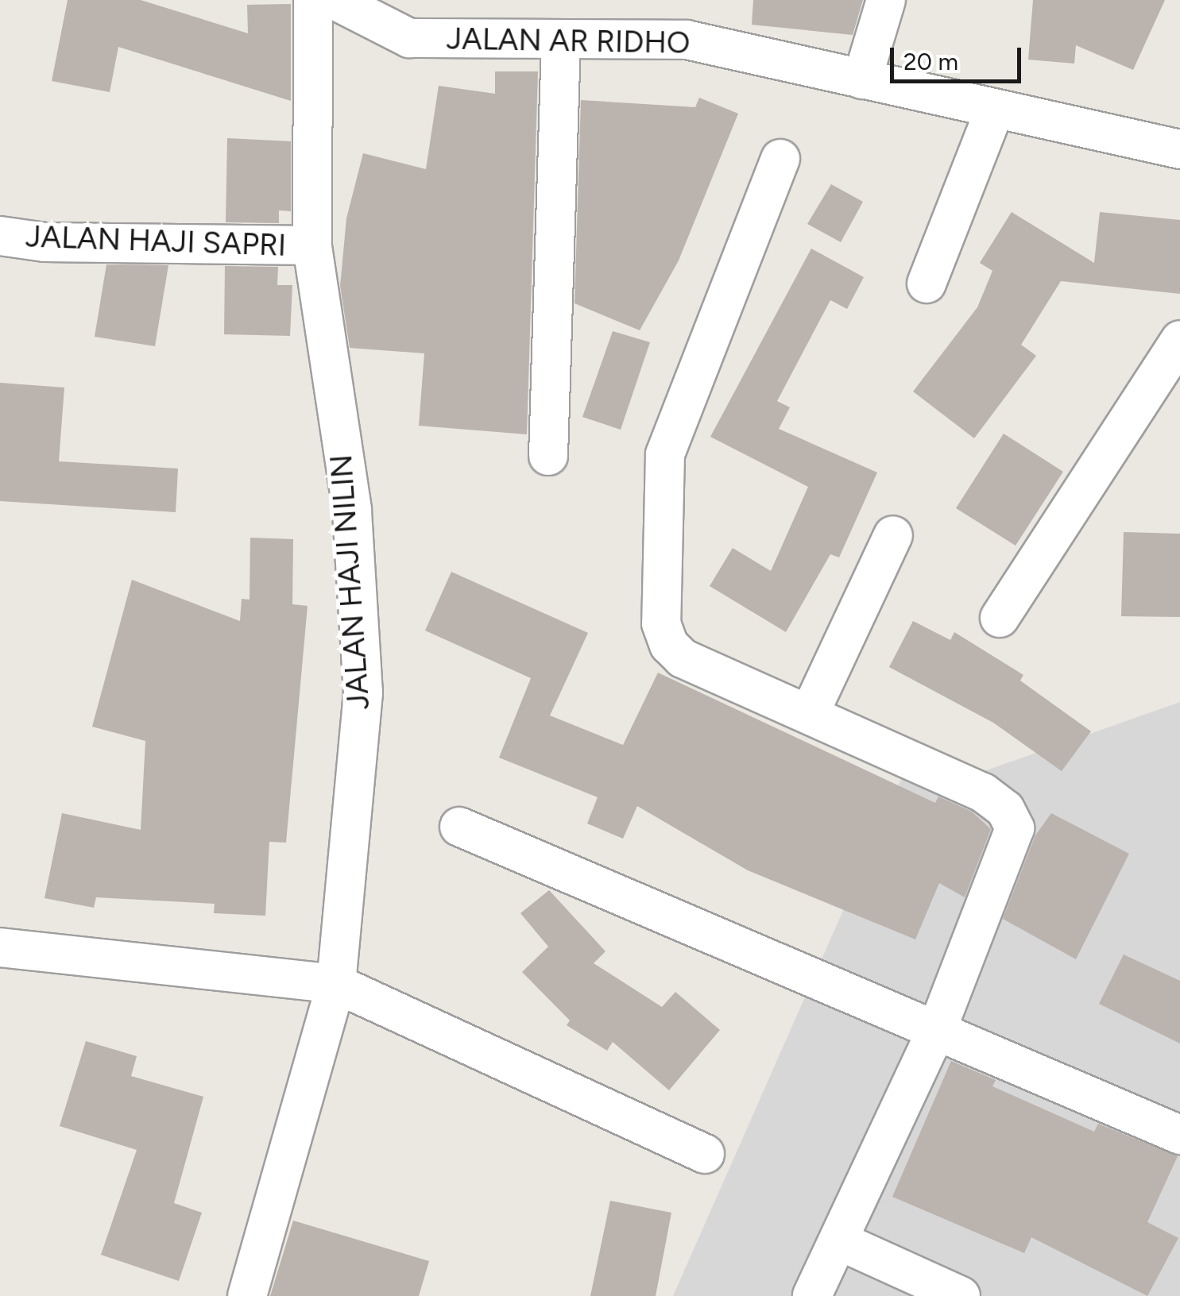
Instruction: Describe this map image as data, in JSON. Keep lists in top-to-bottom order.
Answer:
{
  "streets": {
    "street": ["JALAN AR RIDHO", "JALAN HAJI SAPRI", "JALAN HAJI NILIN"]
  },
  "crossings": [
    ["JALAN HAJI SAPRI", "JALAN HAJI NILIN"]
  ],
  "scale_bar": "20 m"
}
